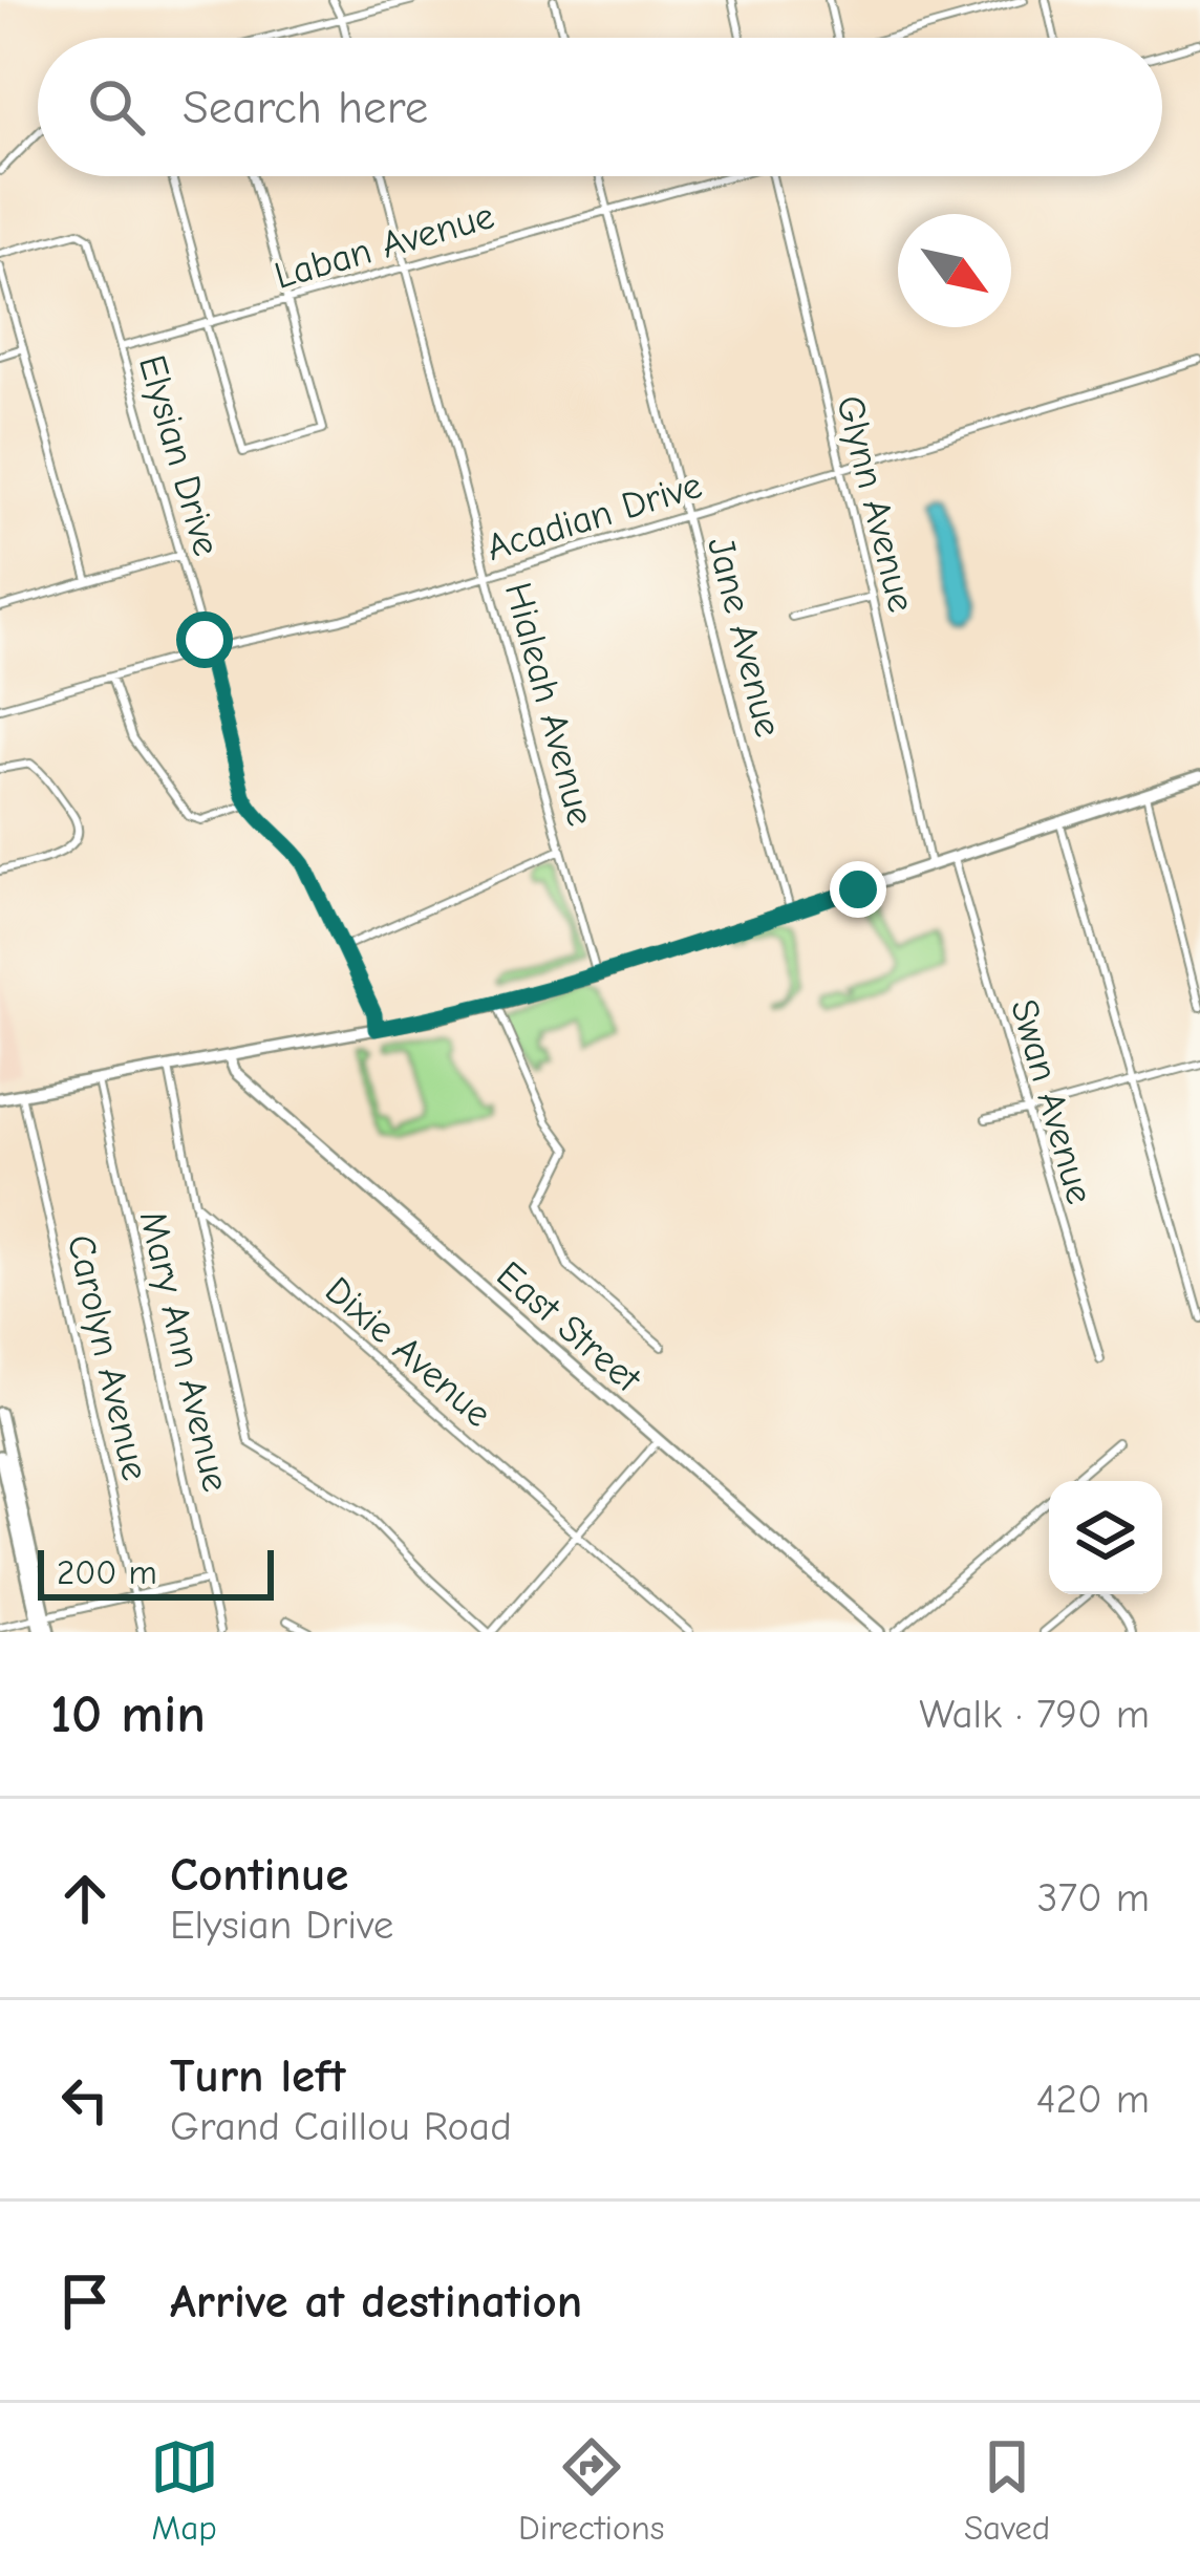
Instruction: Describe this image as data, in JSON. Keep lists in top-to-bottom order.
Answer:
{
  "streets": {
    "main road": ["East Street"],
    "street": [
      "Laban Avenue",
      "Elysian Drive",
      "Glynn Avenue",
      "Acadian Drive",
      "Jane Avenue",
      "Hialeah Avenue",
      "Swan Avenue",
      "Mary Ann Avenue",
      "Dixie Avenue",
      "Carolyn Avenue"
    ]
  },
  "crossings": [
    ["Laban Avenue", "Elysian Drive"],
    ["Laban Avenue", "Jane Avenue"],
    ["Laban Avenue", "Hialeah Avenue"],
    ["Elysian Drive", "Acadian Drive"],
    ["Glynn Avenue", "Acadian Drive"],
    ["Acadian Drive", "Jane Avenue"],
    ["Acadian Drive", "Hialeah Avenue"]
  ],
  "scale_bar": "200 m",
  "north": "bottom right",
  "page": {
    "search": "Search here",
    "scale": "200 m",
    "heading": ["10 min", "Walk · 790 m"],
    "list": [
      ["Continue", "Elysian Drive", "370 m"],
      ["Turn left", "Grand Caillou Road", "420 m"],
      "Arrive at destination"
    ],
    "nav": ["Map", "Directions", "Saved"]
  }
}
